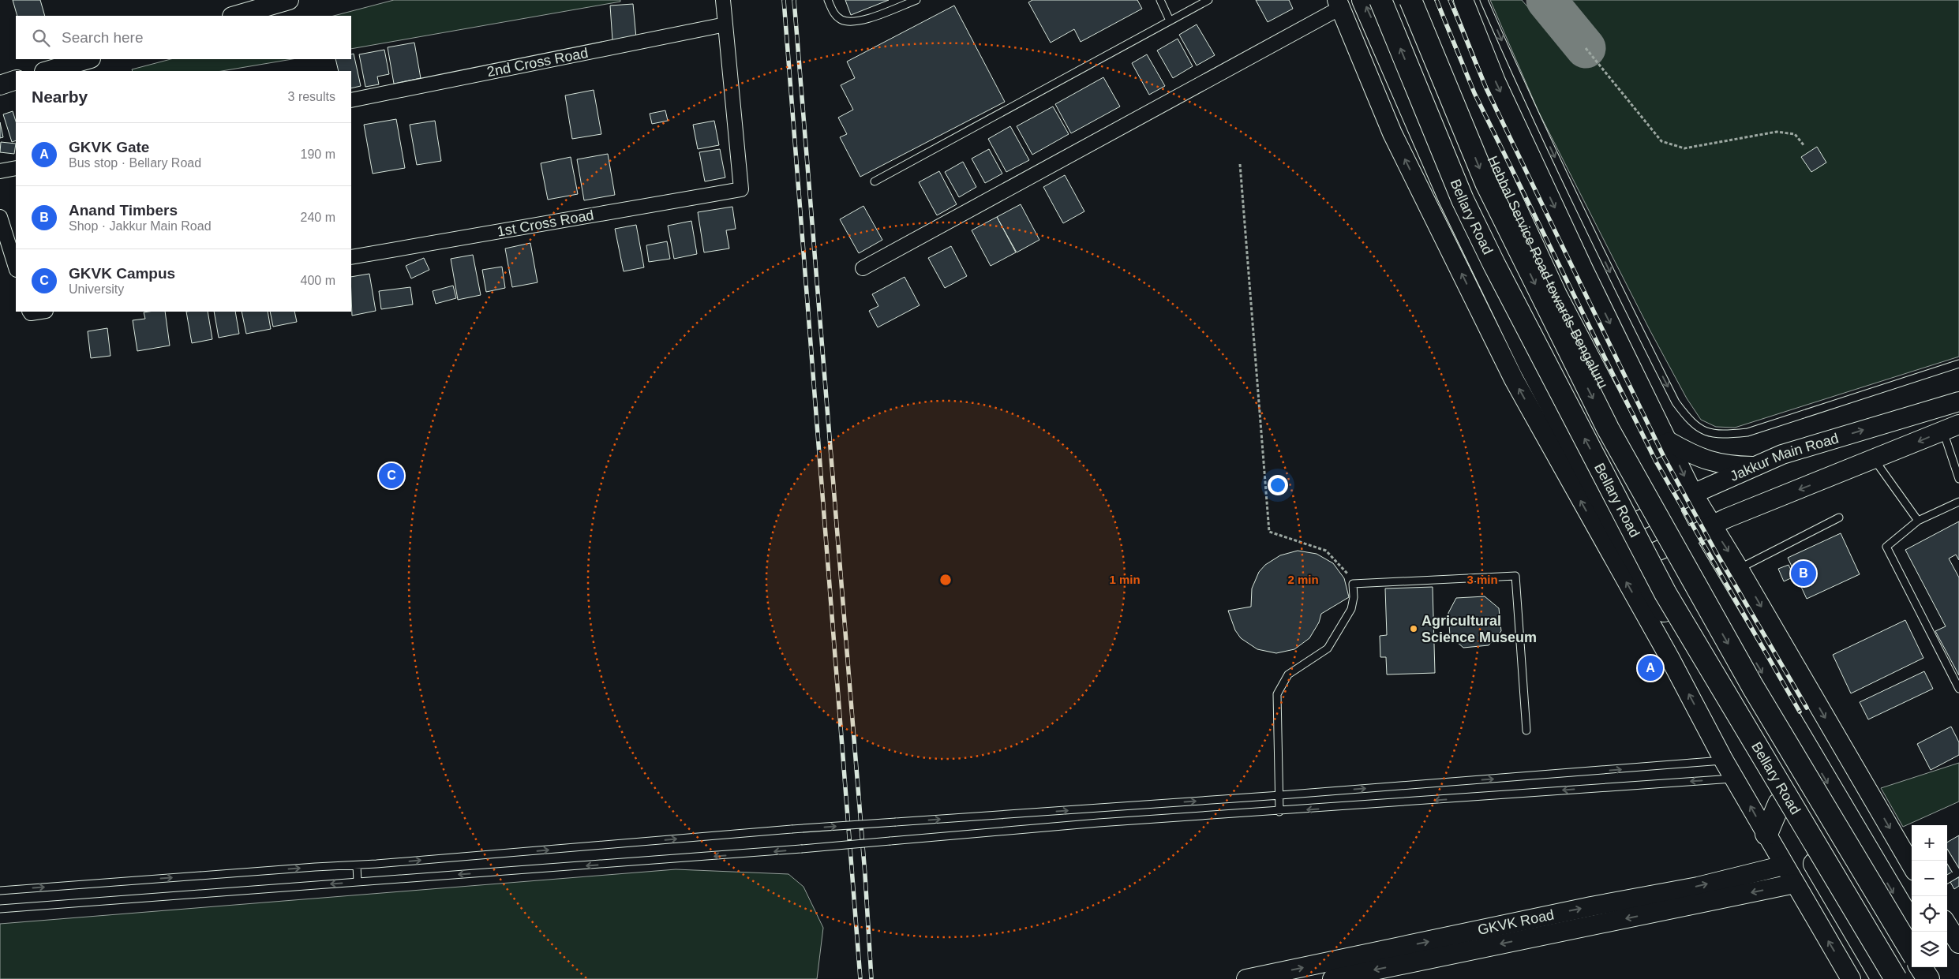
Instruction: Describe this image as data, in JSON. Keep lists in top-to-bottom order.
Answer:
{
  "streets": {
    "highway": ["Bellary Road", "Hebbal Service Road towards Bengaluru"],
    "street": [
      "2nd Cross Road",
      "1st Cross Road",
      "Jakkur Main Road",
      "GKVK Road"
    ]
  },
  "crossings": [
    ["2nd Cross Road", "1st Cross Road"],
    ["Bellary Road", "Jakkur Main Road"],
    ["Hebbal Service Road towards Bengaluru", "Jakkur Main Road"]
  ],
  "places": ["Agricultural Science Museum"],
  "page": {
    "search": "Search here",
    "heading": ["Nearby", "3 results"],
    "list": [
      {
        "mark": "A",
        "name": "GKVK Gate",
        "note": "Bus stop · Bellary Road",
        "value": "190 m"
      },
      {
        "mark": "B",
        "name": "Anand Timbers",
        "note": "Shop · Jakkur Main Road",
        "value": "240 m"
      },
      {
        "mark": "C",
        "name": "GKVK Campus",
        "note": "University",
        "value": "400 m"
      }
    ],
    "pins": ["C", "B", "A"],
    "map_buttons": ["+", "−"]
  },
  "rings": ["1 min", "2 min", "3 min"]
}
